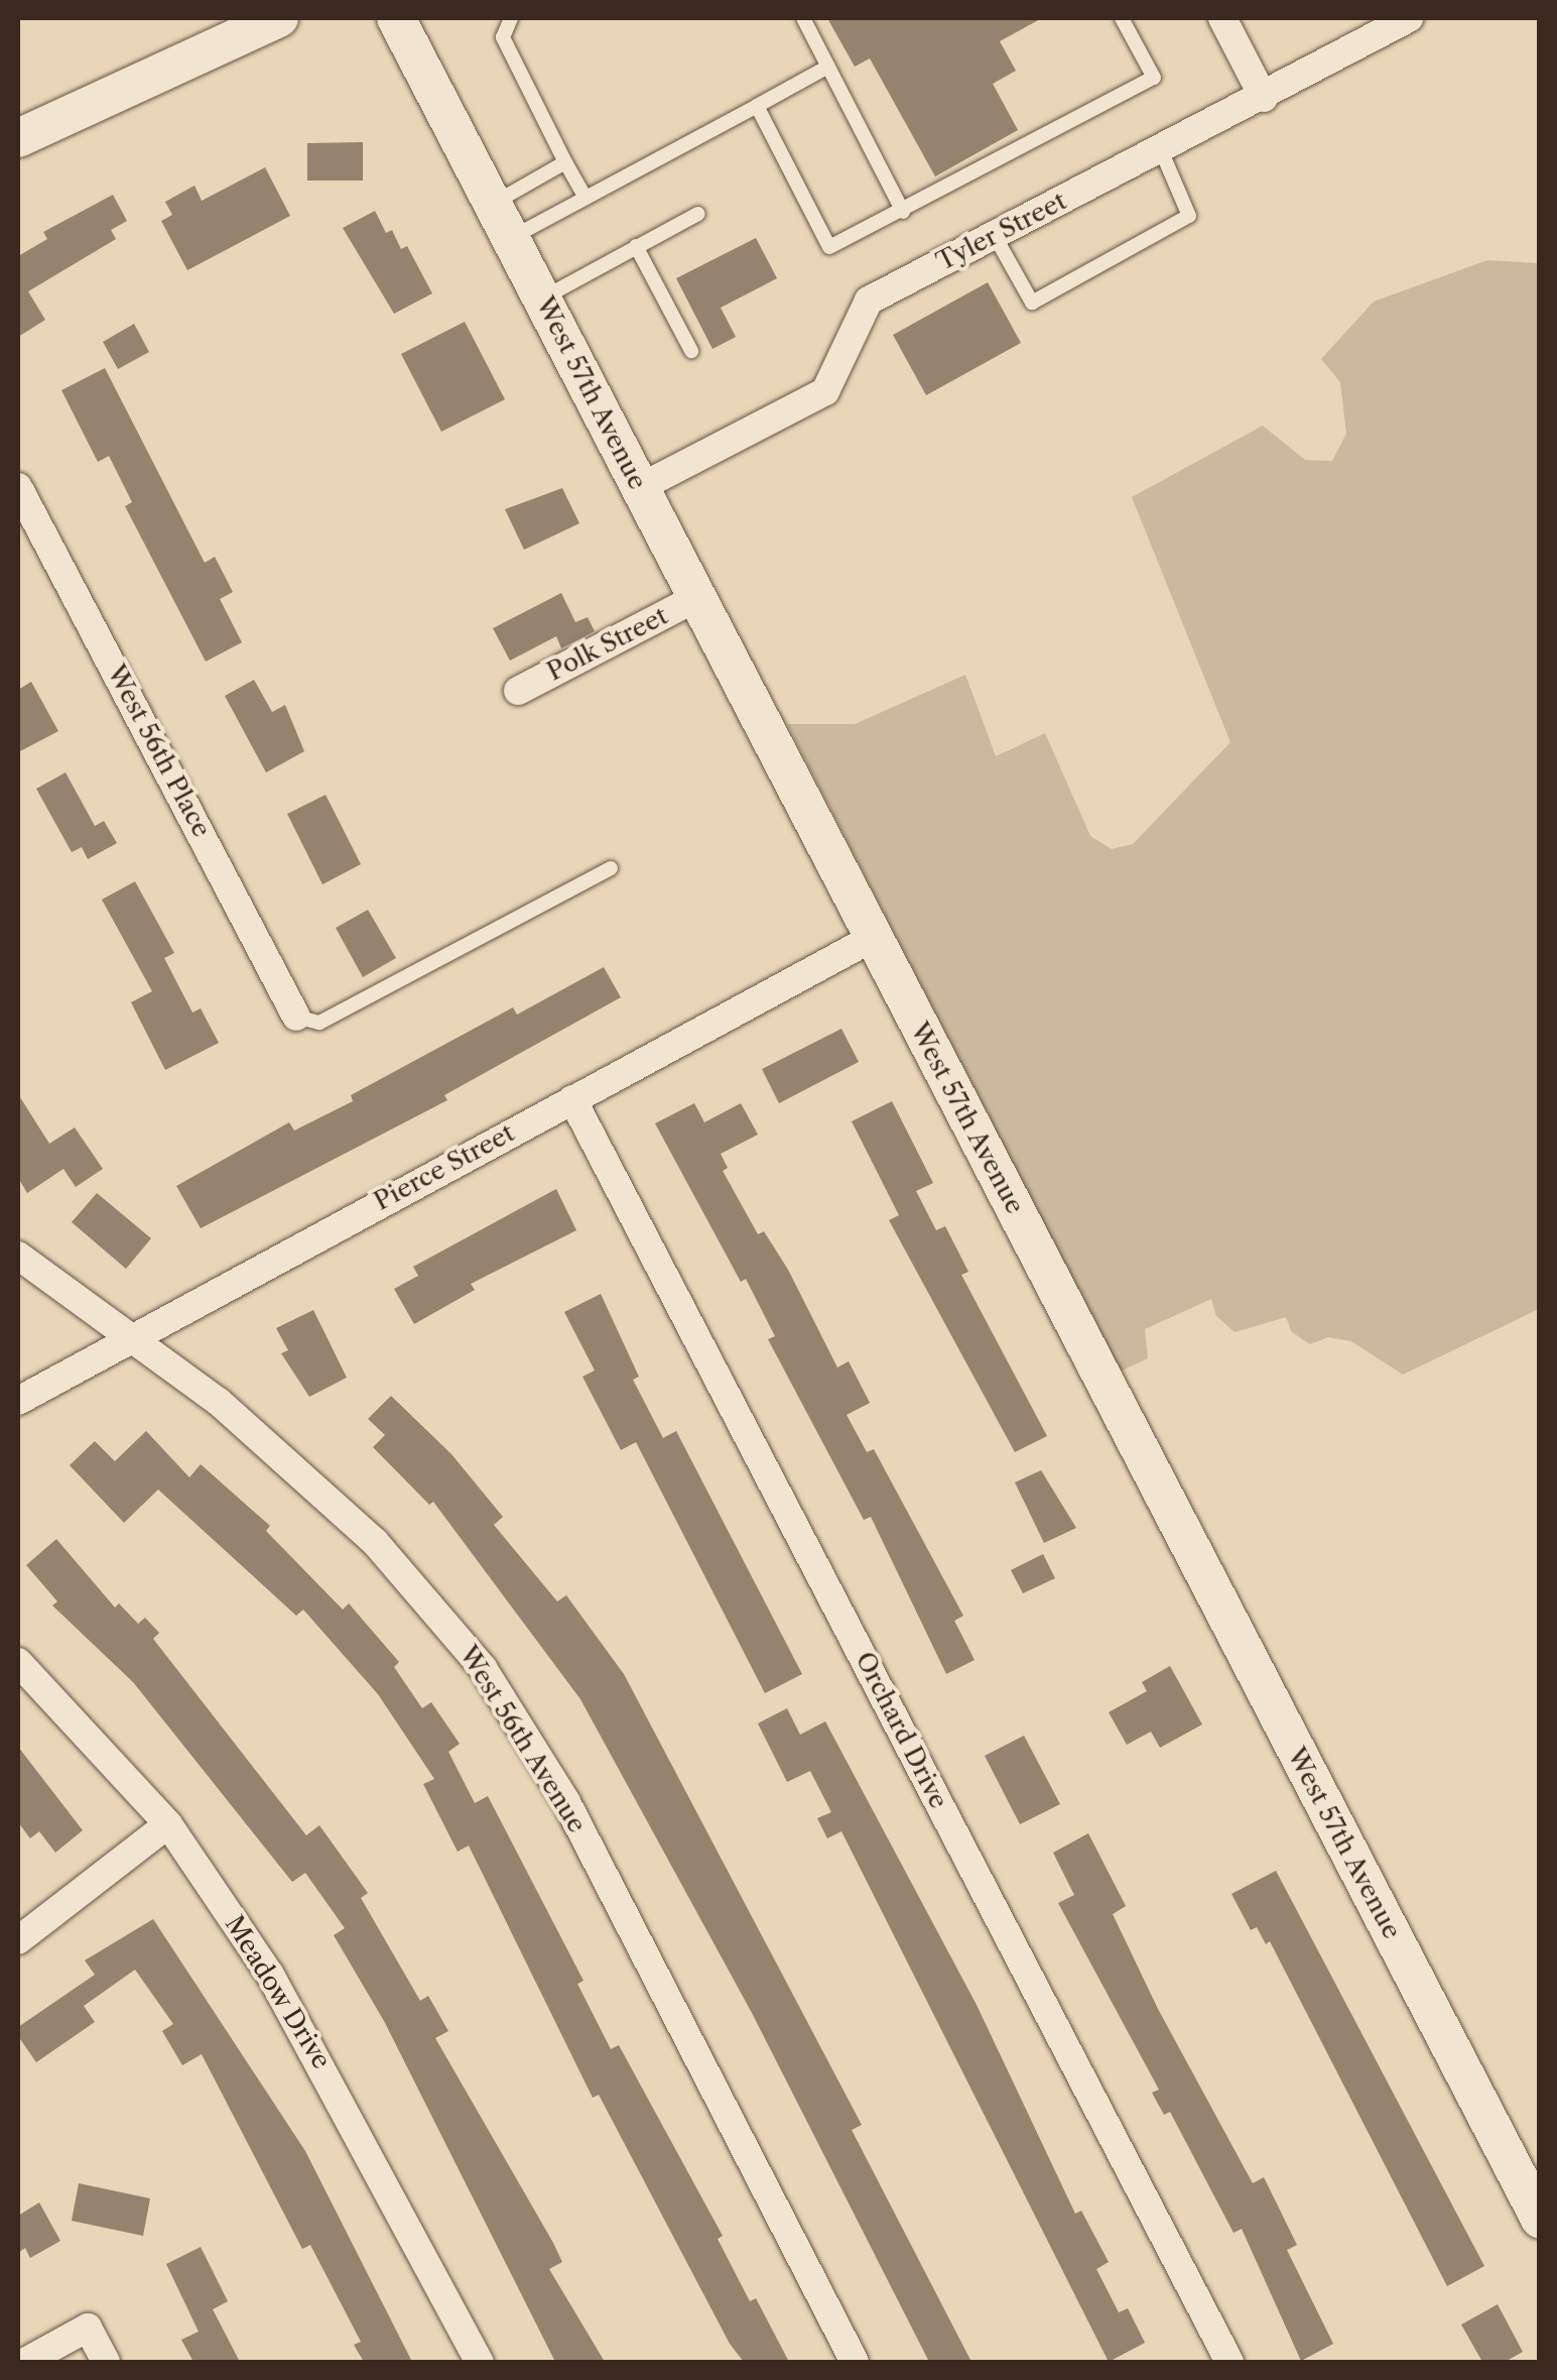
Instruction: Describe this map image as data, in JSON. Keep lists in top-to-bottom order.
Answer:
{
  "streets": {
    "street": [
      "Tyler Street",
      "West 57th Avenue",
      "Polk Street",
      "West 56th Place",
      "Pierce Street",
      "Orchard Drive",
      "West 56th Avenue",
      "Meadow Drive"
    ]
  },
  "crossings": [
    ["Tyler Street", "West 57th Avenue"],
    ["West 57th Avenue", "Polk Street"],
    ["West 57th Avenue", "Pierce Street"],
    ["Pierce Street", "Orchard Drive"],
    ["Pierce Street", "West 56th Avenue"]
  ]
}
